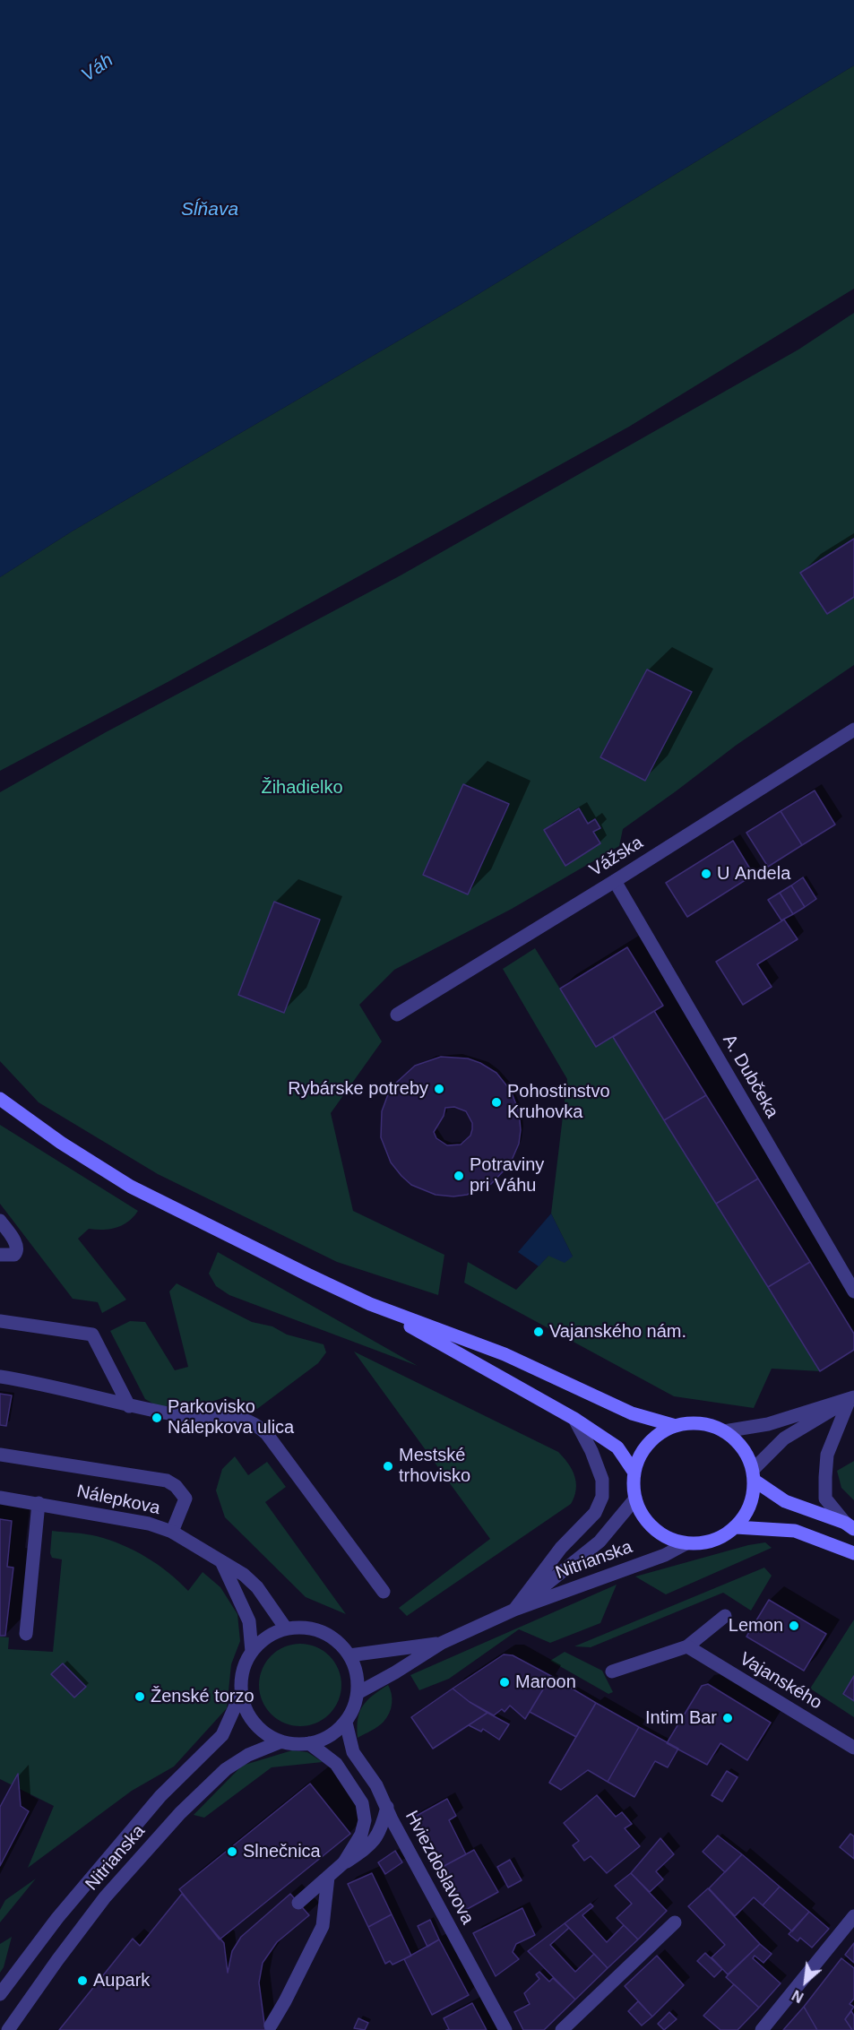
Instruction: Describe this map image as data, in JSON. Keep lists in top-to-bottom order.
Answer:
{
  "streets": {
    "street": [
      "Vážska",
      "A. Dubčeka",
      "Nálepkova",
      "Nitrianska",
      "Vajanského",
      "Hviezdoslavova"
    ]
  },
  "crossings": [
    ["Vážska", "A. Dubčeka"],
    ["Nálepkova", "Nitrianska"],
    ["Nálepkova", "Hviezdoslavova"],
    ["Nitrianska", "Hviezdoslavova"]
  ],
  "water": ["Váh", "Sĺňava"],
  "parks": ["Žihadielko"],
  "places": [
    "U Andela",
    "Rybárske potreby",
    "Pohostinstvo Kruhovka",
    "Potraviny pri Váhu",
    "Vajanského nám.",
    "Parkovisko Nálepkova ulica",
    "Mestské trhovisko",
    "Lemon",
    "Maroon",
    "Ženské torzo",
    "Intim Bar",
    "Slnečnica",
    "Aupark"
  ],
  "north": "bottom left"
}
